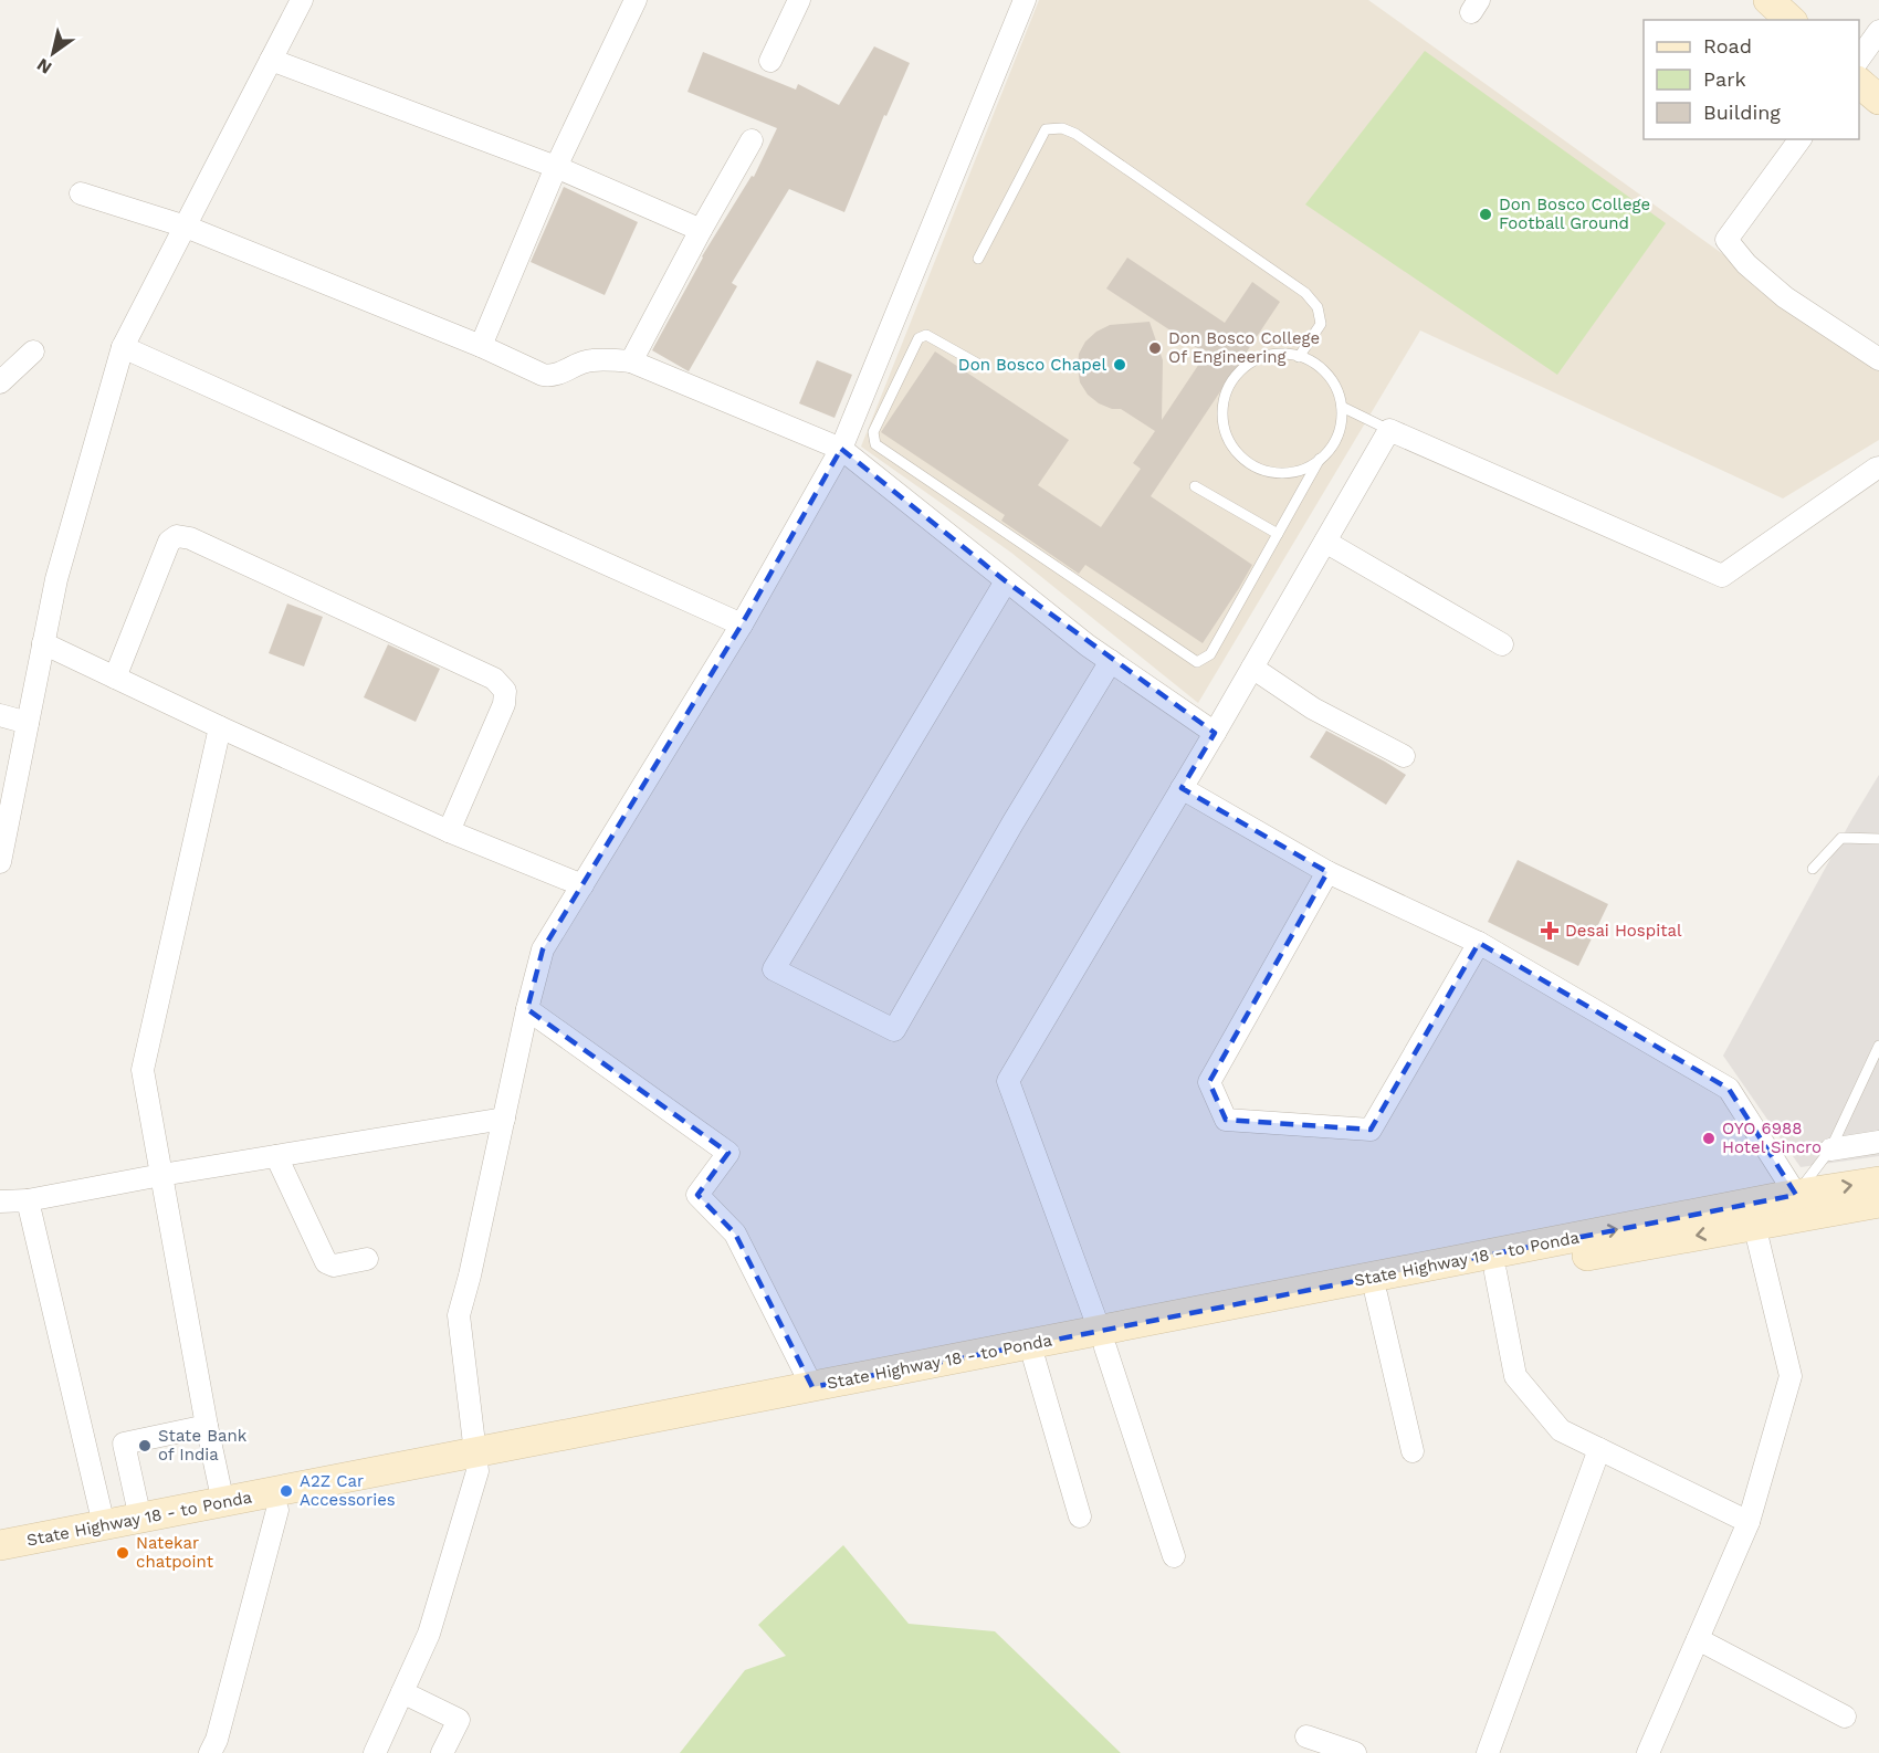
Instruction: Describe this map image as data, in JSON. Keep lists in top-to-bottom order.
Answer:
{
  "streets": {
    "main road": ["State Highway 18 - to Ponda"]
  },
  "places": {
    "other": [
      "Don Bosco College Football Ground",
      "Don Bosco College Of Engineering",
      "Don Bosco Chapel",
      "OYO 6988 Hotel Sincro",
      "State Bank of India",
      "A2Z Car Accessories",
      "Natekar chatpoint"
    ],
    "health": ["Desai Hospital"]
  },
  "legend": ["Road", "Park", "Building"],
  "north": "bottom left"
}
